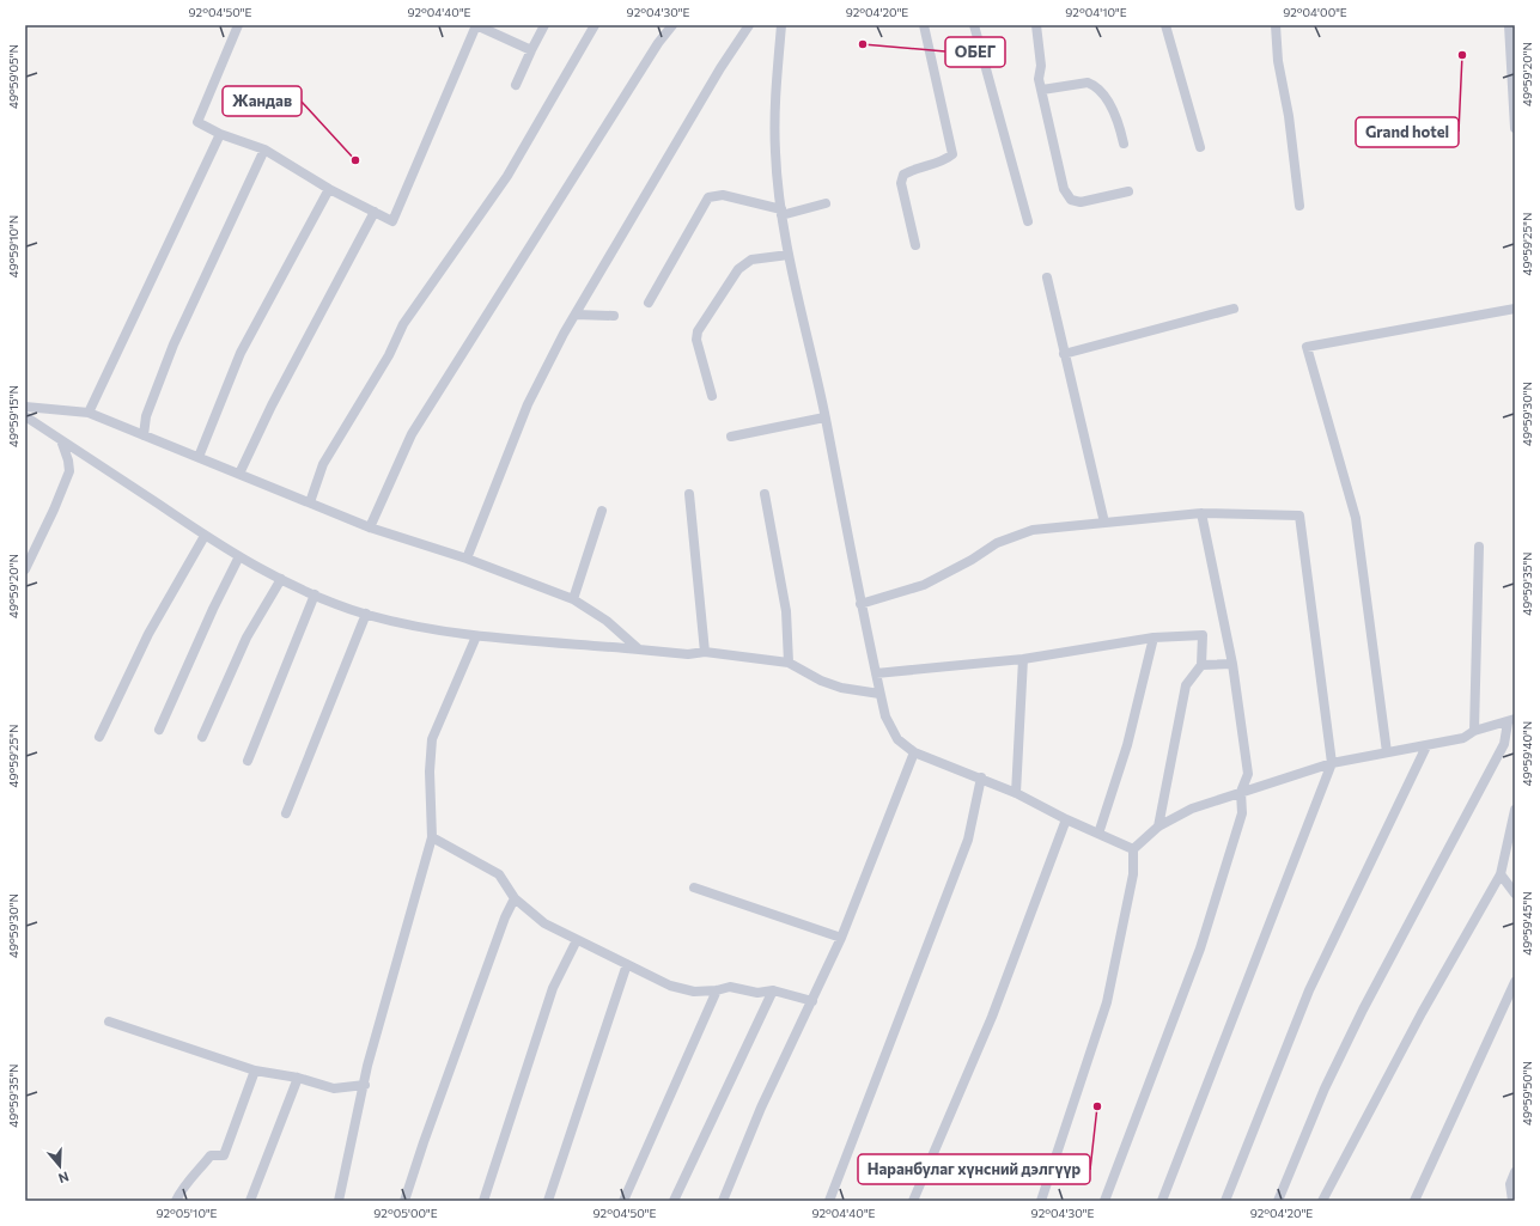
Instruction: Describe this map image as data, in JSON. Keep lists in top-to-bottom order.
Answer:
{
  "places": [
    "ОБЕГ",
    "Grand hotel",
    "Жандав",
    "Наранбулаг хүнсний дэлгүүр"
  ],
  "north": "bottom",
  "coordinates": [
    "92°04'50\"E",
    "92°04'40\"E",
    "92°04'30\"E",
    "92°04'20\"E",
    "92°04'10\"E",
    "92°04'00\"E",
    "49°59'20\"N",
    "49°59'05\"N",
    "49°59'25\"N",
    "49°59'10\"N",
    "49°59'30\"N",
    "49°59'15\"N",
    "49°59'35\"N",
    "49°59'40\"N",
    "49°59'45\"N",
    "49°59'50\"N",
    "92°05'10\"E",
    "92°05'00\"E"
  ]
}
